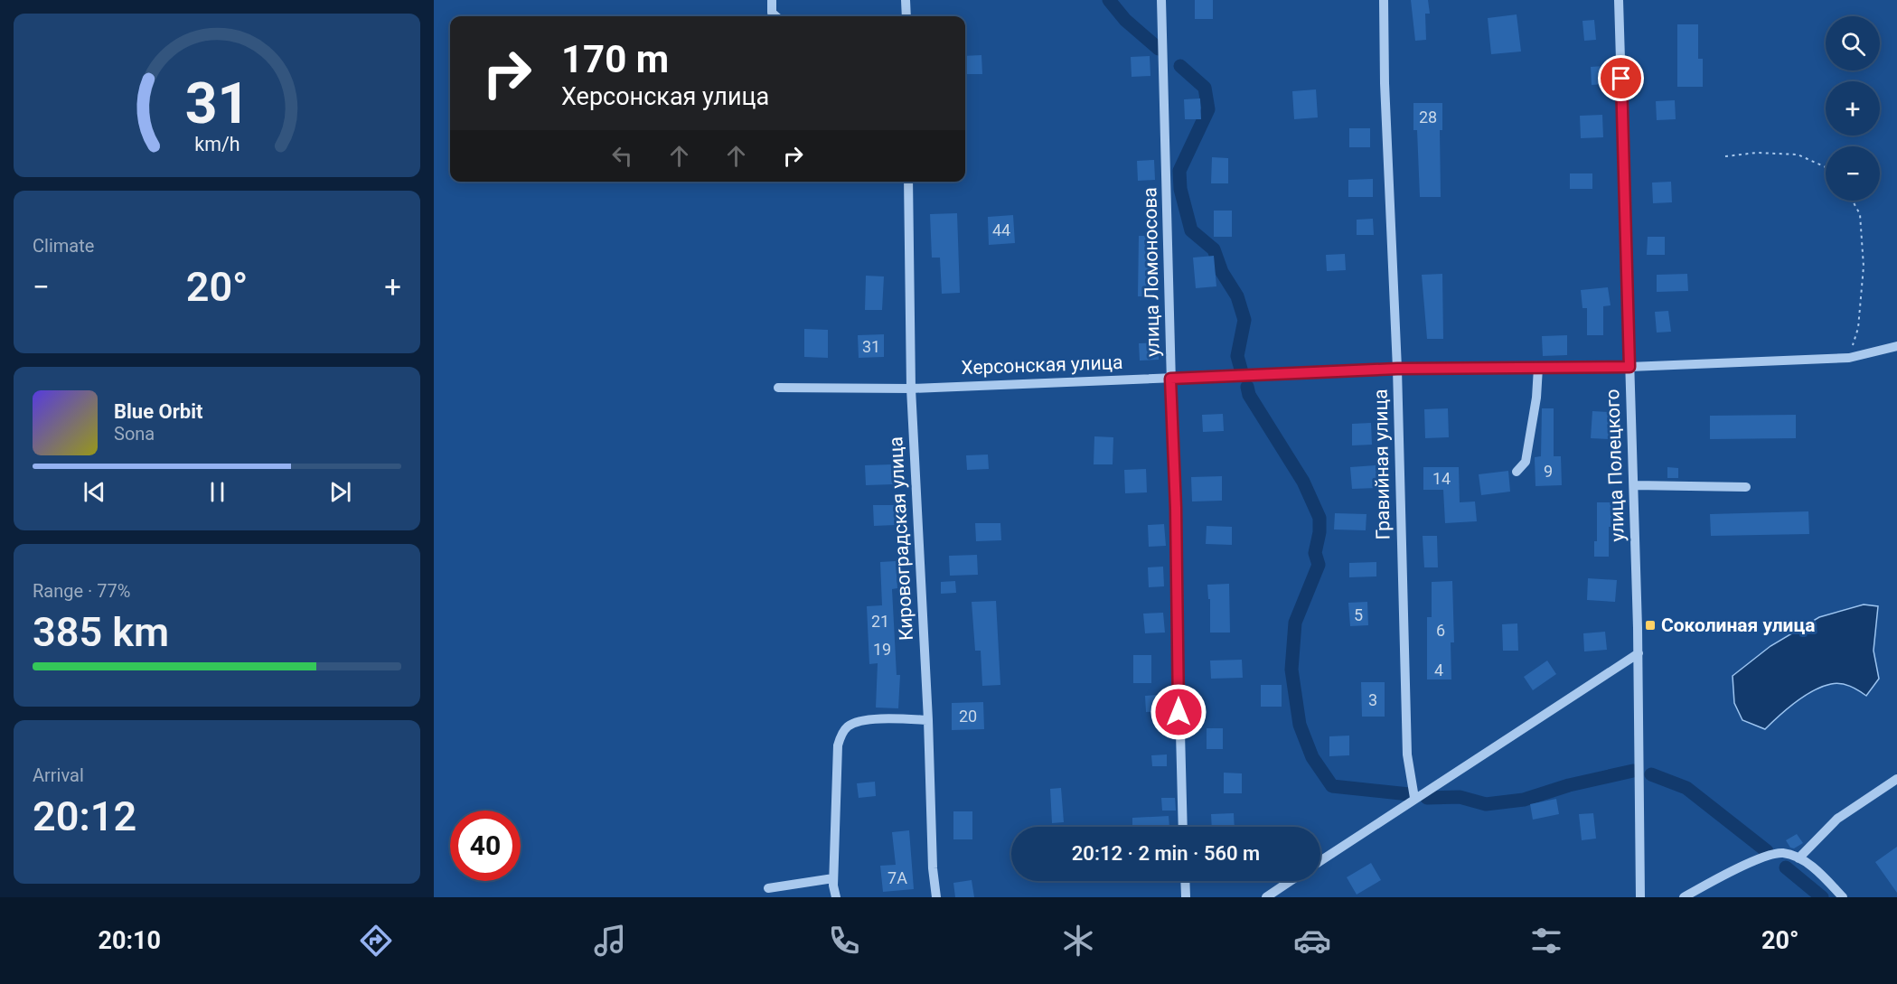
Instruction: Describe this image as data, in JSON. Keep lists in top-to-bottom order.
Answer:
{
  "streets": {
    "street": [
      "улица Ломоносова",
      "Херсонская улица",
      "Гравийная улица",
      "улица Полецкого",
      "Кировоградская улица"
    ]
  },
  "crossings": [
    ["улица Ломоносова", "Херсонская улица"],
    ["Херсонская улица", "Гравийная улица"],
    ["Херсонская улица", "улица Полецкого"],
    ["Херсонская улица", "Кировоградская улица"]
  ],
  "places": {
    "transit": ["Соколиная улица"]
  },
  "house_numbers": [
    "28",
    "44",
    "31",
    "9",
    "14",
    "5",
    "21",
    "6",
    "19",
    "4",
    "3",
    "20",
    "7А"
  ],
  "page": {
    "map_buttons": ["+", "−"],
    "turn": ["170 m", "Херсонская улица"],
    "tile": [
      "Climate",
      ["Range · 77%", "385 km"],
      ["Arrival", "20:12"]
    ],
    "heat": ["−", "20°", "+"],
    "song": ["Blue Orbit", "Sona"],
    "limit": "40",
    "trip": "20:12 · 2 min · 560 m",
    "tabs": ["20:10", "20°"],
    "gauge": ["31", "km/h"]
  }
}
